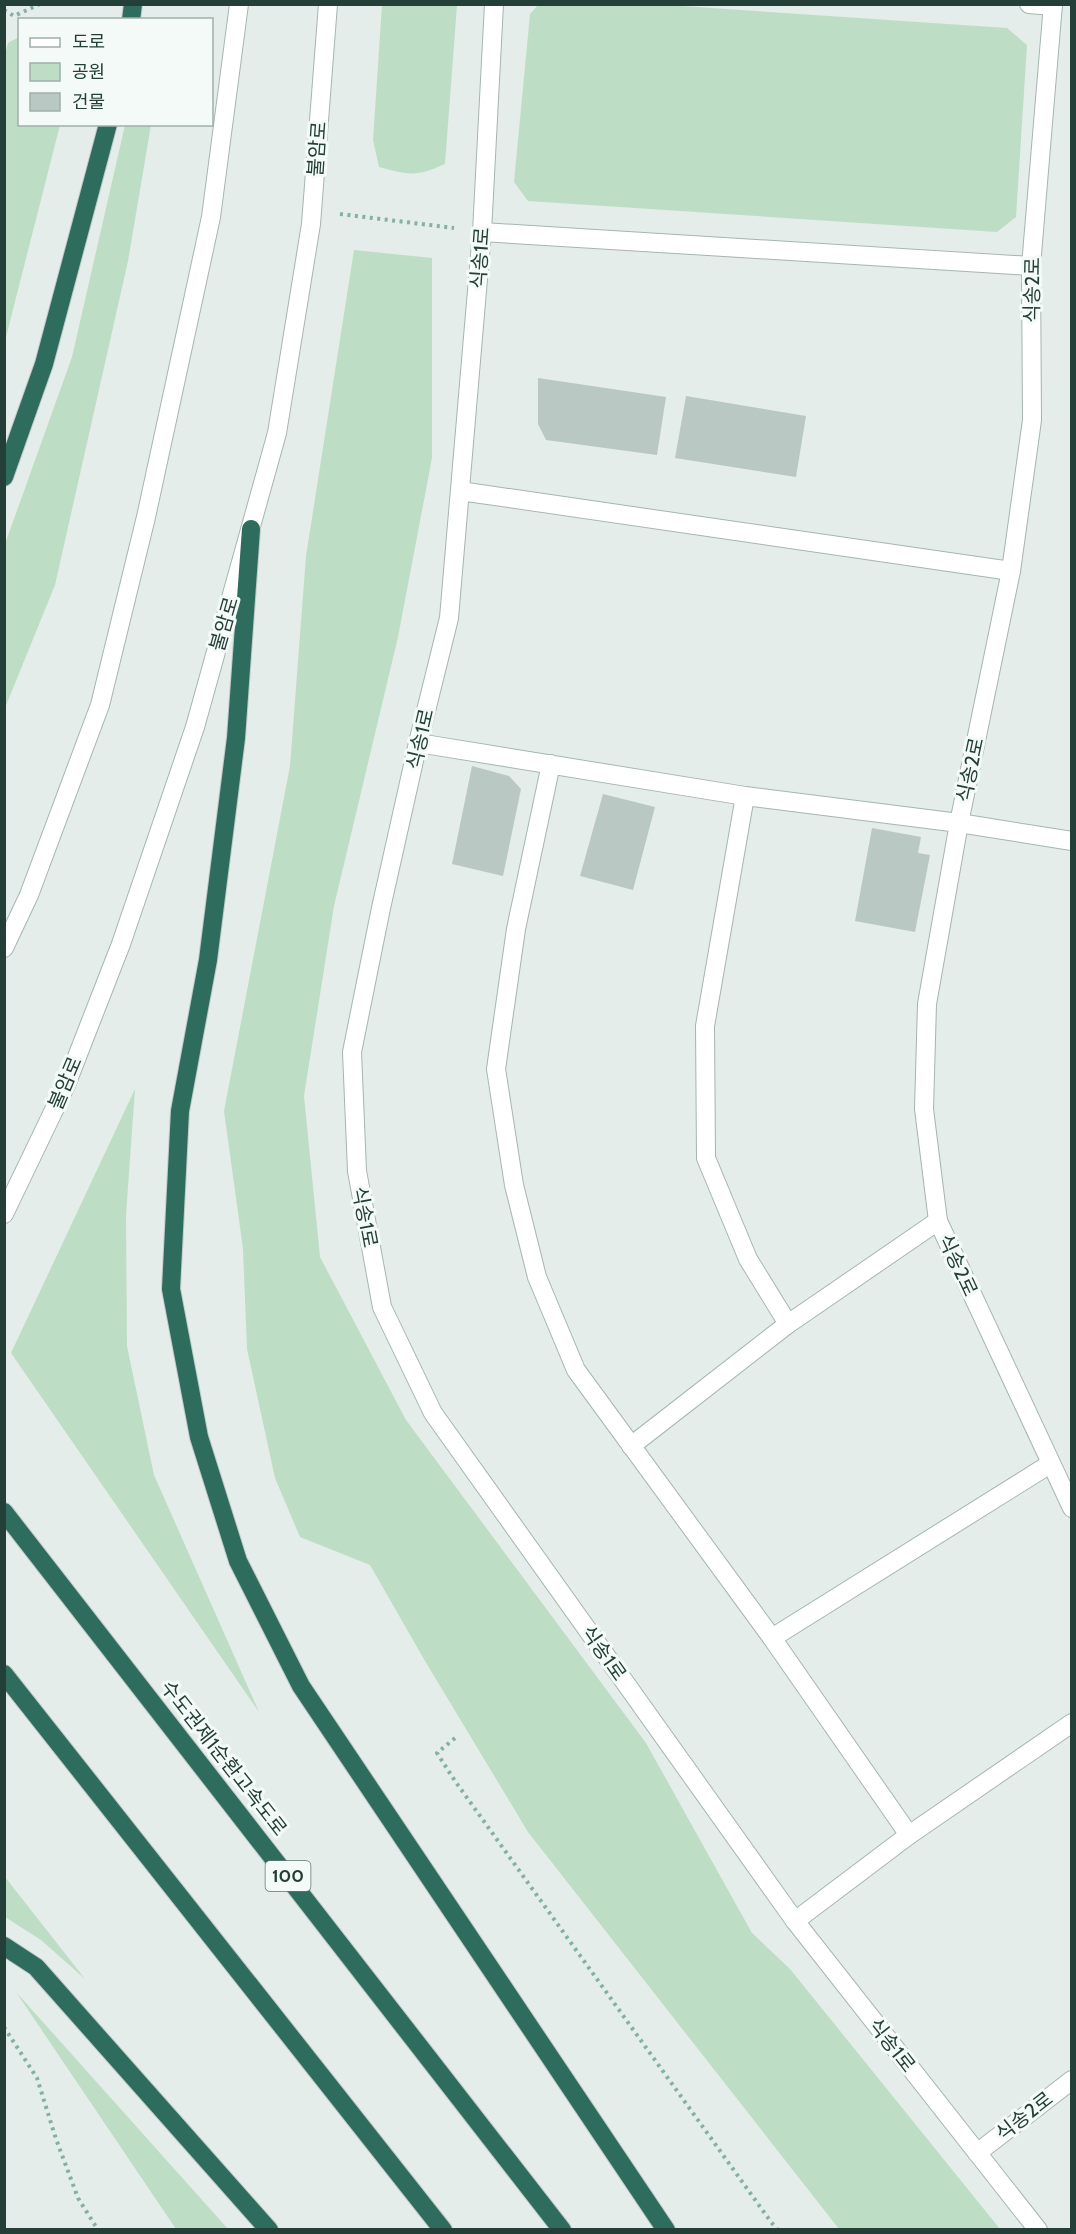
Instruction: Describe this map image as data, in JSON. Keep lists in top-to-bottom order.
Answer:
{
  "streets": {
    "highway": ["수도권제1순환고속도로", "100"],
    "street": ["불암로", "식송1로", "식송2로"]
  },
  "crossings": [
    ["식송1로", "식송2로"]
  ],
  "legend": ["도로", "공원", "건물"]
}
